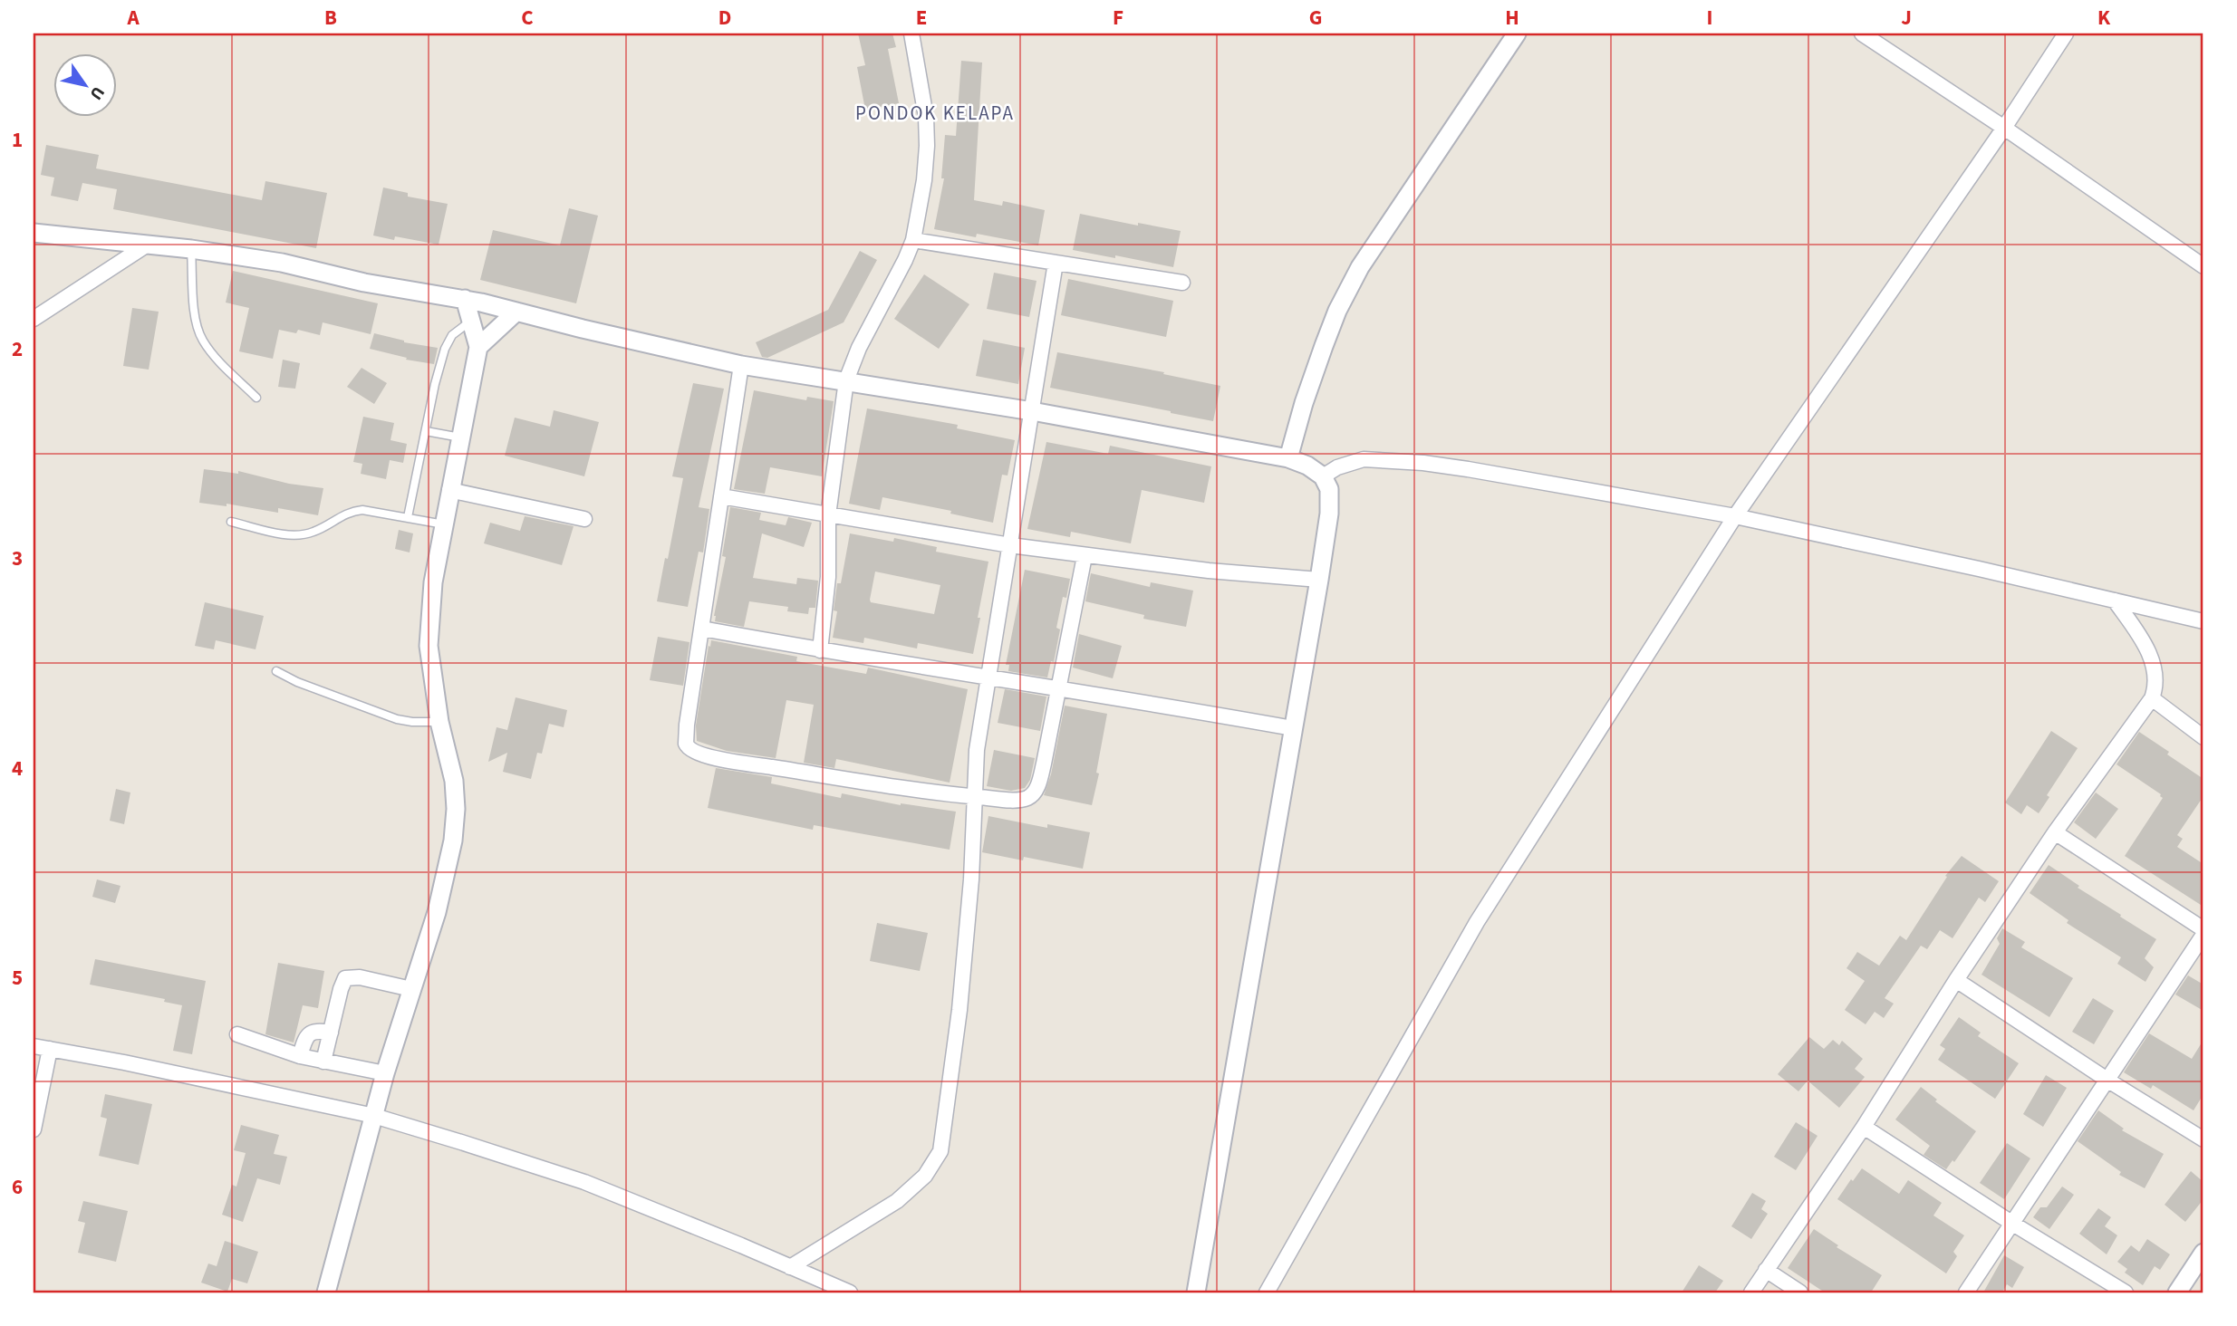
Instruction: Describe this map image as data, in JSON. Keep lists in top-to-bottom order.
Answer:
{
  "districts": ["PONDOK KELAPA"],
  "north": "bottom right",
  "grid": {
    "columns": [
      "A",
      "B",
      "C",
      "D",
      "E",
      "F",
      "G",
      "H",
      "I",
      "J",
      "K"
    ],
    "rows": [
      "1",
      "2",
      "3",
      "4",
      "5",
      "6"
    ]
  }
}
